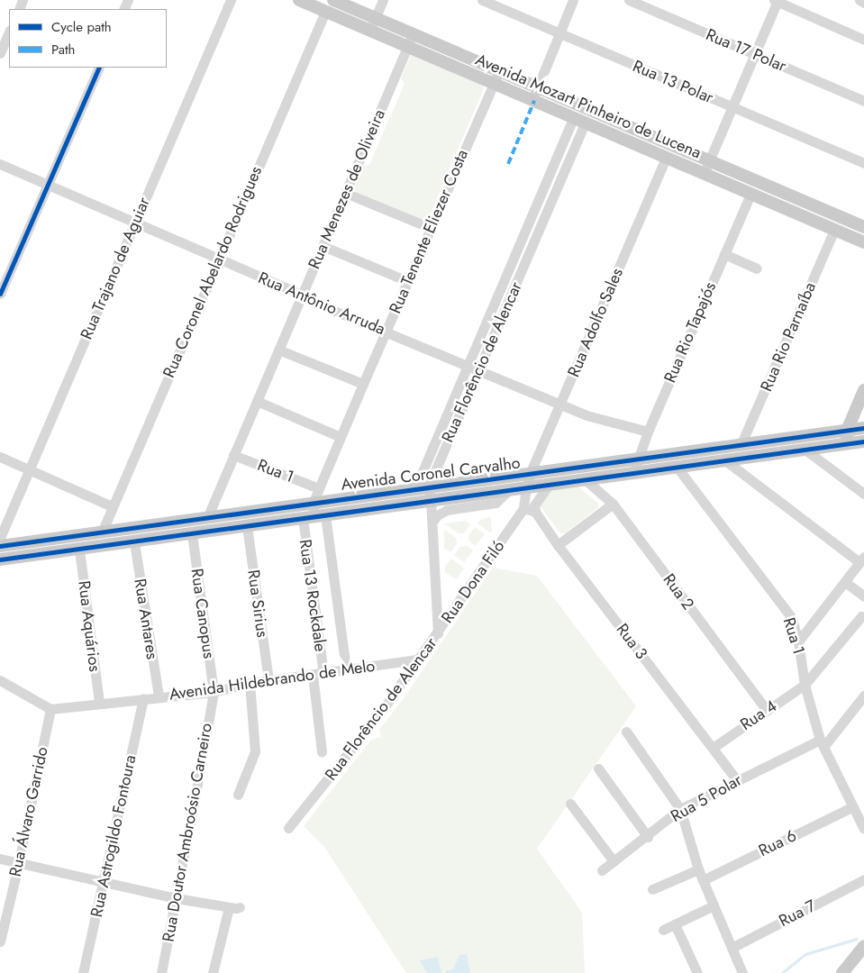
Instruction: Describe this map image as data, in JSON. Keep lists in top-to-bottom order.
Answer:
{
  "streets": {
    "main road": ["Avenida Mozart Pinheiro de Lucena", "Avenida Coronel Carvalho"],
    "street": [
      "Rua 17 Polar",
      "Rua 13 Polar",
      "Rua Menezes de Oliveira",
      "Rua Tenente Eliezer Costa",
      "Rua Trajano de Aguiar",
      "Rua Coronel Abelardo Rodrigues",
      "Rua Antônio Arruda",
      "Rua Adolfo Sales",
      "Rua Rio Tapajós",
      "Rua Rio Parnaíba",
      "Rua Florêncio de Alencar",
      "Rua 1",
      "Rua Dona Filó",
      "Rua 2",
      "Rua 13 Rockdale",
      "Rua Sirius",
      "Rua Canopus",
      "Rua Antares",
      "Rua Aquários",
      "Rua 3",
      "Avenida Hildebrando de Melo",
      "Rua 4",
      "Rua 5 Polar",
      "Rua Álvaro Garrido",
      "Rua Doutor Ambroósio Carneiro",
      "Rua Astrogildo Fontoura",
      "Rua 6",
      "Rua 7"
    ]
  },
  "crossings": [
    ["Avenida Mozart Pinheiro de Lucena", "Rua Menezes de Oliveira"],
    ["Avenida Mozart Pinheiro de Lucena", "Rua Tenente Eliezer Costa"],
    ["Avenida Mozart Pinheiro de Lucena", "Rua Coronel Abelardo Rodrigues"],
    ["Avenida Mozart Pinheiro de Lucena", "Rua Adolfo Sales"],
    ["Avenida Mozart Pinheiro de Lucena", "Rua Rio Tapajós"],
    ["Avenida Mozart Pinheiro de Lucena", "Rua Rio Parnaíba"],
    ["Avenida Mozart Pinheiro de Lucena", "Rua Florêncio de Alencar"],
    ["Rua Menezes de Oliveira", "Rua Antônio Arruda"],
    ["Rua Menezes de Oliveira", "Rua 1"],
    ["Rua Menezes de Oliveira", "Avenida Coronel Carvalho"],
    ["Rua Tenente Eliezer Costa", "Rua Antônio Arruda"],
    ["Rua Tenente Eliezer Costa", "Rua 1"],
    ["Rua Tenente Eliezer Costa", "Avenida Coronel Carvalho"],
    ["Rua Tenente Eliezer Costa", "Rua 13 Rockdale"],
    ["Rua Trajano de Aguiar", "Rua Antônio Arruda"],
    ["Rua Coronel Abelardo Rodrigues", "Rua Antônio Arruda"],
    ["Rua Coronel Abelardo Rodrigues", "Avenida Coronel Carvalho"],
    ["Rua Antônio Arruda", "Rua Adolfo Sales"],
    ["Rua Antônio Arruda", "Rua Rio Tapajós"],
    ["Rua Antônio Arruda", "Rua Florêncio de Alencar"],
    ["Rua Adolfo Sales", "Avenida Coronel Carvalho"],
    ["Rua Adolfo Sales", "Rua Dona Filó"],
    ["Rua Rio Tapajós", "Avenida Coronel Carvalho"],
    ["Rua Rio Parnaíba", "Avenida Coronel Carvalho"],
    ["Rua Florêncio de Alencar", "Avenida Coronel Carvalho"],
    ["Rua Florêncio de Alencar", "Rua Dona Filó"],
    ["Rua Florêncio de Alencar", "Avenida Hildebrando de Melo"],
    ["Rua 1", "Avenida Coronel Carvalho"],
    ["Rua 1", "Rua 4"],
    ["Rua 1", "Rua 5 Polar"],
    ["Rua 1", "Rua 6"],
    ["Avenida Coronel Carvalho", "Rua Dona Filó"],
    ["Avenida Coronel Carvalho", "Rua 2"],
    ["Avenida Coronel Carvalho", "Rua 13 Rockdale"],
    ["Avenida Coronel Carvalho", "Rua Sirius"],
    ["Avenida Coronel Carvalho", "Rua Canopus"],
    ["Avenida Coronel Carvalho", "Rua Antares"],
    ["Avenida Coronel Carvalho", "Rua Aquários"],
    ["Rua Dona Filó", "Rua 3"],
    ["Rua 2", "Rua 4"],
    ["Rua 13 Rockdale", "Avenida Hildebrando de Melo"],
    ["Rua Sirius", "Avenida Hildebrando de Melo"],
    ["Rua Canopus", "Avenida Hildebrando de Melo"],
    ["Rua Canopus", "Rua Doutor Ambroósio Carneiro"],
    ["Rua Antares", "Avenida Hildebrando de Melo"],
    ["Rua Aquários", "Avenida Hildebrando de Melo"],
    ["Rua 3", "Rua 4"],
    ["Rua 3", "Rua 5 Polar"],
    ["Avenida Hildebrando de Melo", "Rua Álvaro Garrido"],
    ["Avenida Hildebrando de Melo", "Rua Doutor Ambroósio Carneiro"],
    ["Avenida Hildebrando de Melo", "Rua Astrogildo Fontoura"]
  ],
  "legend": ["Cycle path", "Path"]
}
